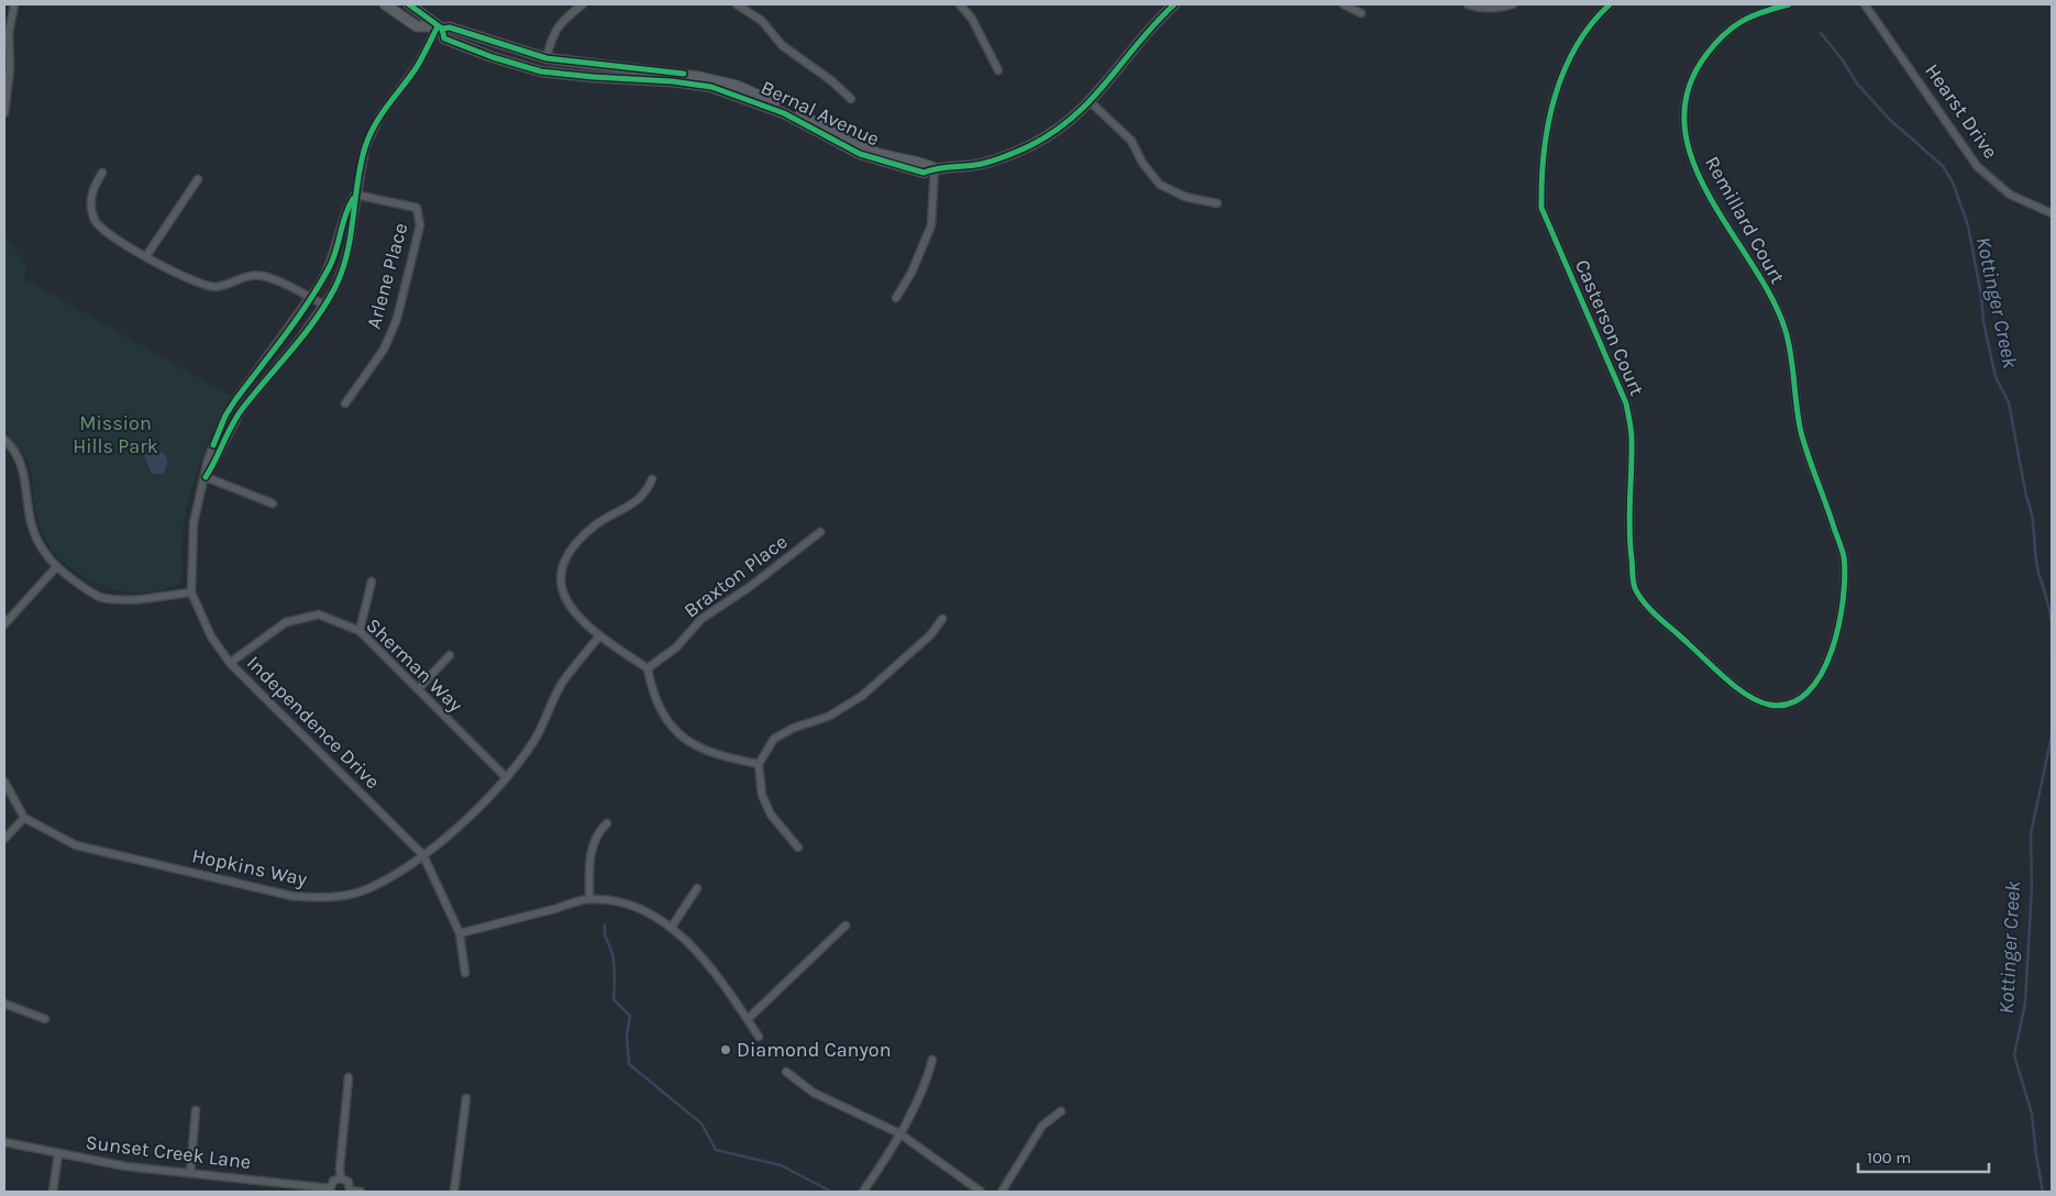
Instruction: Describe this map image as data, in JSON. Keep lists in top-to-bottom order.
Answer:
{
  "streets": {
    "main road": ["Bernal Avenue"],
    "street": [
      "Hearst Drive",
      "Remillard Court",
      "Arlene Place",
      "Casterson Court",
      "Braxton Place",
      "Sherman Way",
      "Independence Drive",
      "Hopkins Way",
      "Sunset Creek Lane"
    ]
  },
  "crossings": [
    ["Bernal Avenue", "Independence Drive"],
    ["Remillard Court", "Casterson Court"],
    ["Arlene Place", "Independence Drive"],
    ["Sherman Way", "Independence Drive"],
    ["Sherman Way", "Hopkins Way"],
    ["Independence Drive", "Hopkins Way"]
  ],
  "water": ["Kottinger Creek"],
  "parks": ["Mission Hills Park"],
  "places": ["Diamond Canyon"],
  "scale_bar": "100 m"
}
